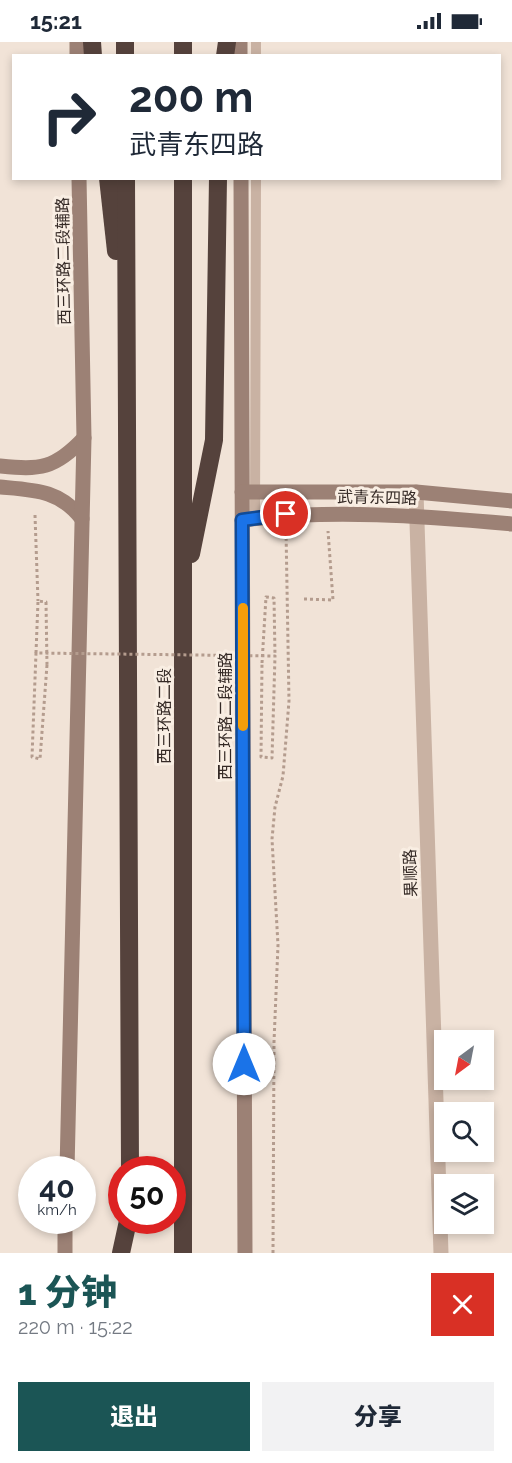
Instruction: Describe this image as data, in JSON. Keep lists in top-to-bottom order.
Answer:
{
  "streets": {
    "highway": ["西三环路二段"],
    "main road": ["西三环路二段辅路", "武青东四路"],
    "street": ["果顺路"]
  },
  "crossings": [
    ["西三环路二段辅路", "武青东四路"],
    ["武青东四路", "果顺路"]
  ],
  "north": "bottom left",
  "page": {
    "status": "15:21",
    "turn": ["200 m", "武青东四路"],
    "speed": "40 km/h",
    "limit": "50",
    "heading": ["1 分钟", "220 m · 15:22"],
    "buttons": ["退出", "分享"]
  }
}
